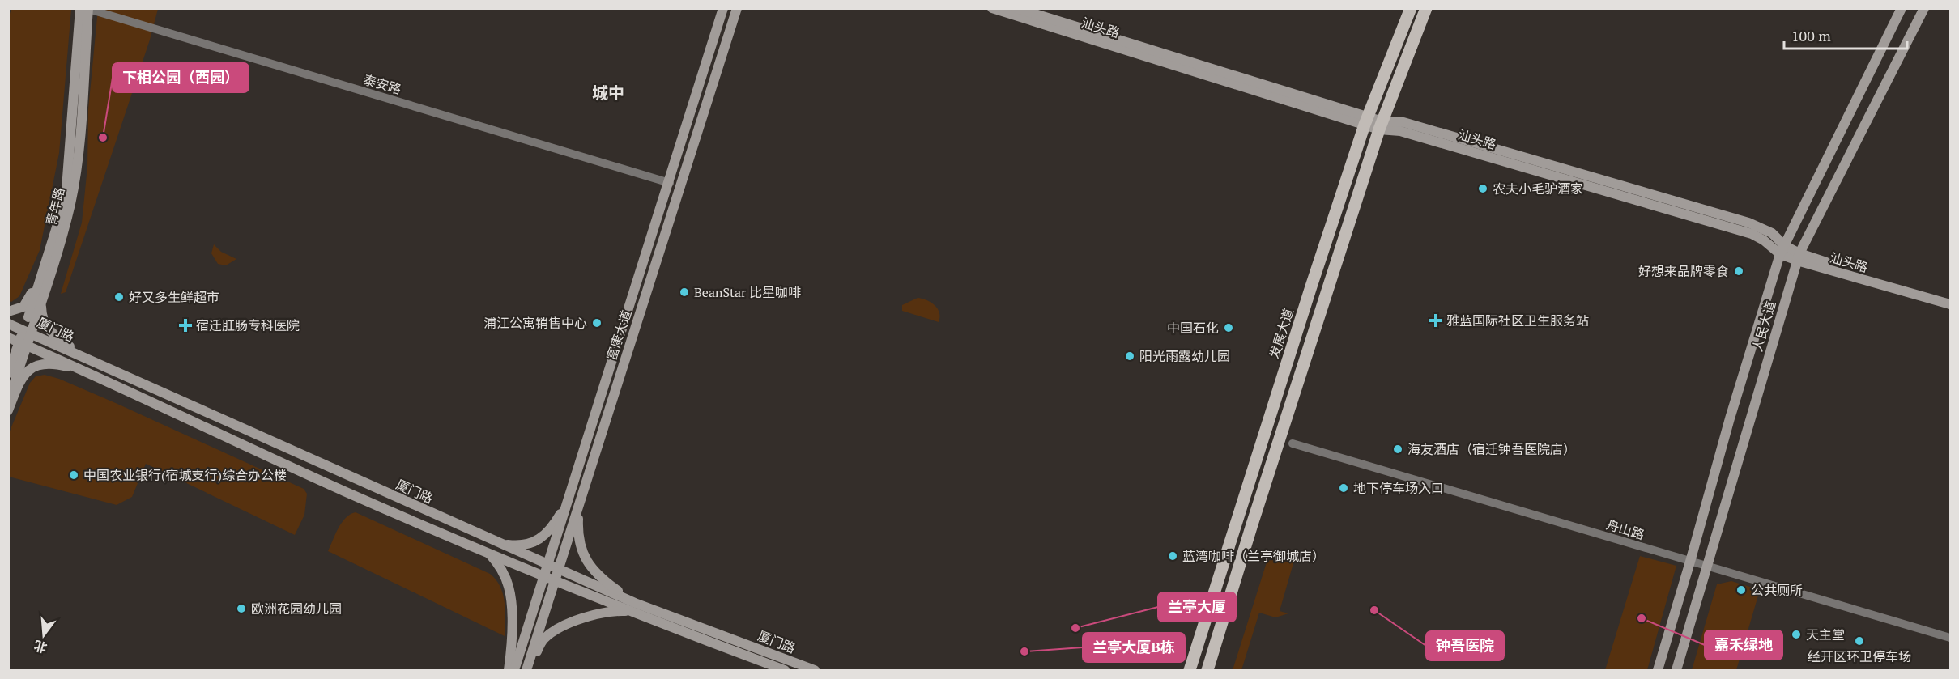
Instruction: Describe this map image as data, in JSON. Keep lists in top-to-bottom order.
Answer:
{
  "streets": {
    "main road": ["发展大道"],
    "street": [
      "汕头路",
      "泰安路",
      "青年路",
      "人民大道",
      "厦门路",
      "富康大道",
      "舟山路"
    ]
  },
  "crossings": [
    ["汕头路", "人民大道"],
    ["汕头路", "发展大道"],
    ["泰安路", "青年路"],
    ["泰安路", "富康大道"],
    ["青年路", "厦门路"],
    ["人民大道", "舟山路"],
    ["厦门路", "富康大道"]
  ],
  "districts": ["城中"],
  "places": {
    "other": [
      "下相公园（西园）",
      "农夫小毛驴酒家",
      "好想来品牌零食",
      "BeanStar 比星咖啡",
      "好又多生鲜超市",
      "浦江公寓销售中心",
      "中国石化",
      "阳光雨露幼儿园",
      "海友酒店（宿迁钟吾医院店）",
      "中国农业银行(宿城支行)综合办公楼",
      "地下停车场入口",
      "蓝湾咖啡（兰亭御城店）",
      "公共厕所",
      "欧洲花园幼儿园",
      "钟吾医院",
      "嘉禾绿地",
      "兰亭大厦",
      "天主堂",
      "经开区环卫停车场",
      "兰亭大厦B栋"
    ],
    "health": ["雅蓝国际社区卫生服务站", "宿迁肛肠专科医院"]
  },
  "scale_bar": "100 m",
  "north": "bottom"
}
